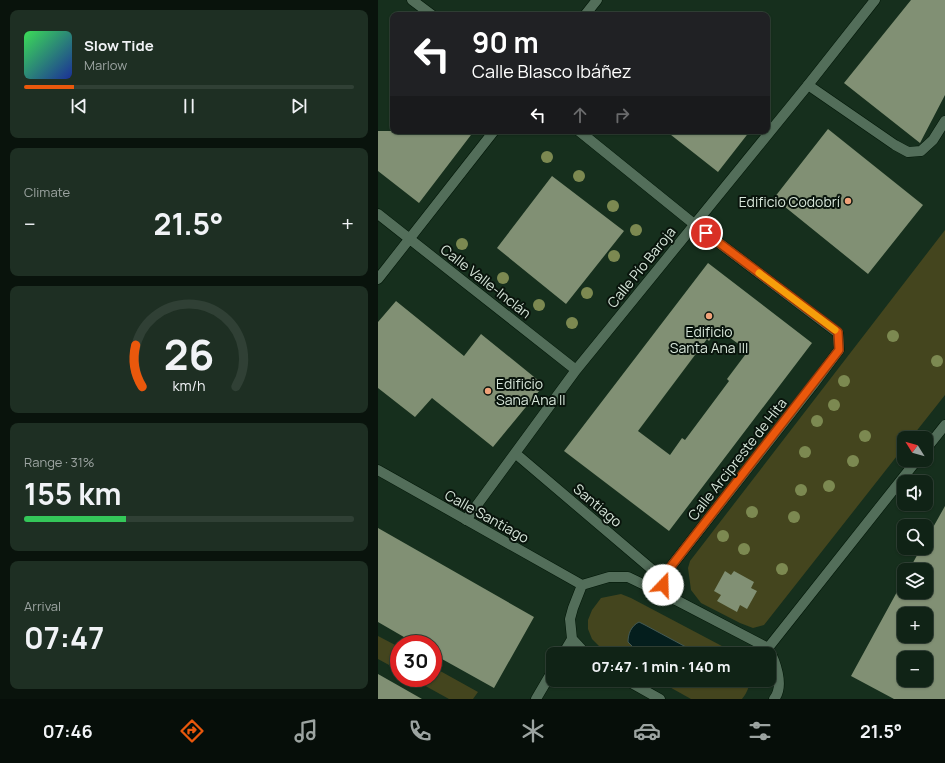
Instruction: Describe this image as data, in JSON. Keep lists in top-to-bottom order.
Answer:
{
  "streets": {
    "street": [
      "Calle Pío Baroja",
      "Calle Valle-Inclán",
      "Calle Arcipreste de Hita",
      "Santiago",
      "Calle Santiago"
    ]
  },
  "crossings": [
    ["Calle Pío Baroja", "Calle Valle-Inclán"],
    ["Calle Pío Baroja", "Calle Arcipreste de Hita"],
    ["Calle Pío Baroja", "Santiago"],
    ["Calle Pío Baroja", "Calle Santiago"],
    ["Calle Arcipreste de Hita", "Santiago"]
  ],
  "places": ["Edificio Codobrí", "Edificio Santa Ana III", "Edificio Sana Ana II"],
  "north": "top left",
  "page": {
    "turn": ["90 m", "Calle Blasco Ibáñez"],
    "song": ["Slow Tide", "Marlow"],
    "tile": [
      "Climate",
      ["Range · 31%", "155 km"],
      ["Arrival", "07:47"]
    ],
    "heat": ["−", "21.5°", "+"],
    "map_buttons": ["+", "−"],
    "limit": "30",
    "trip": "07:47 · 1 min · 140 m",
    "tabs": ["07:46", "21.5°"],
    "gauge": ["26", "km/h"]
  }
}
